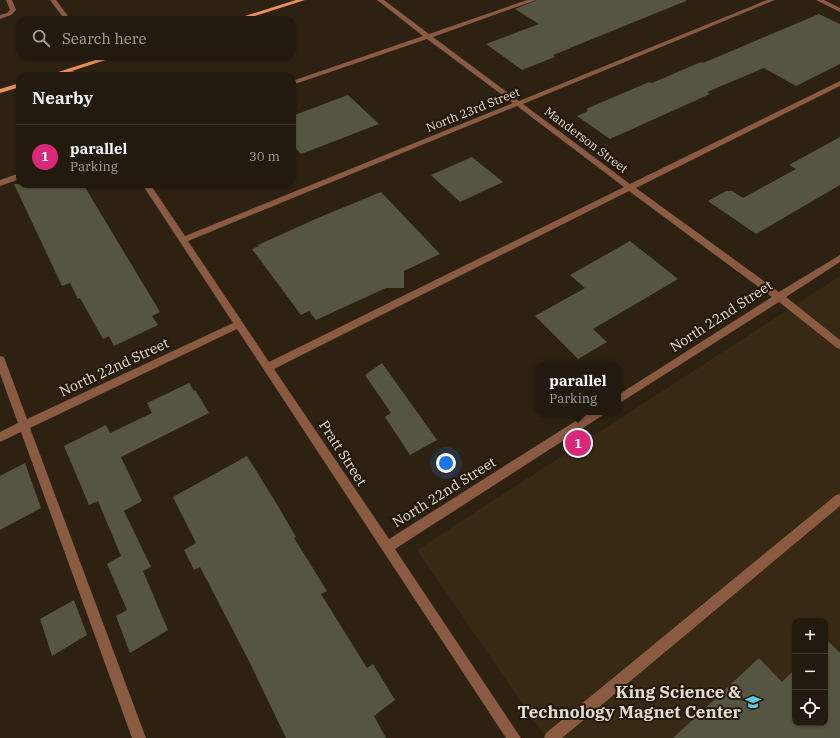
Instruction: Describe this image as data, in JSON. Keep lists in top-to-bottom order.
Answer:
{
  "streets": {
    "street": [
      "North 23rd Street",
      "Manderson Street",
      "North 22nd Street",
      "Pratt Street"
    ]
  },
  "crossings": [
    ["North 23rd Street", "Manderson Street"],
    ["North 23rd Street", "Pratt Street"],
    ["Manderson Street", "North 22nd Street"],
    ["North 22nd Street", "Pratt Street"]
  ],
  "places": {
    "school or university": ["King Science & Technology Magnet Center"]
  },
  "page": {
    "search": "Search here",
    "heading": "Nearby",
    "list": [
      {
        "mark": "1",
        "name": "parallel",
        "note": "Parking",
        "value": "30 m"
      }
    ],
    "popup": ["parallel", "Parking"],
    "pins": "1",
    "map_buttons": ["+", "−"]
  }
}
